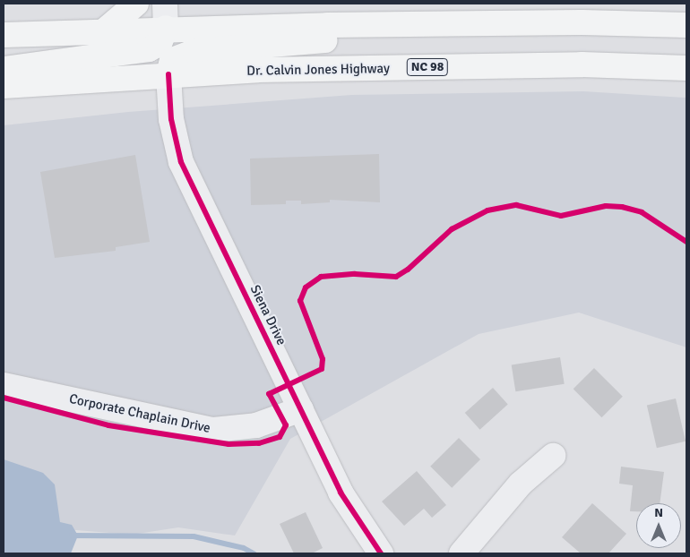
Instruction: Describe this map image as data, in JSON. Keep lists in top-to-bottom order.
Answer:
{
  "streets": {
    "highway": ["NC 98", "Dr. Calvin Jones Highway"],
    "street": ["Siena Drive", "Corporate Chaplain Drive"]
  },
  "crossings": [
    ["Dr. Calvin Jones Highway", "Siena Drive"],
    ["Siena Drive", "Corporate Chaplain Drive"]
  ],
  "north": "top"
}
